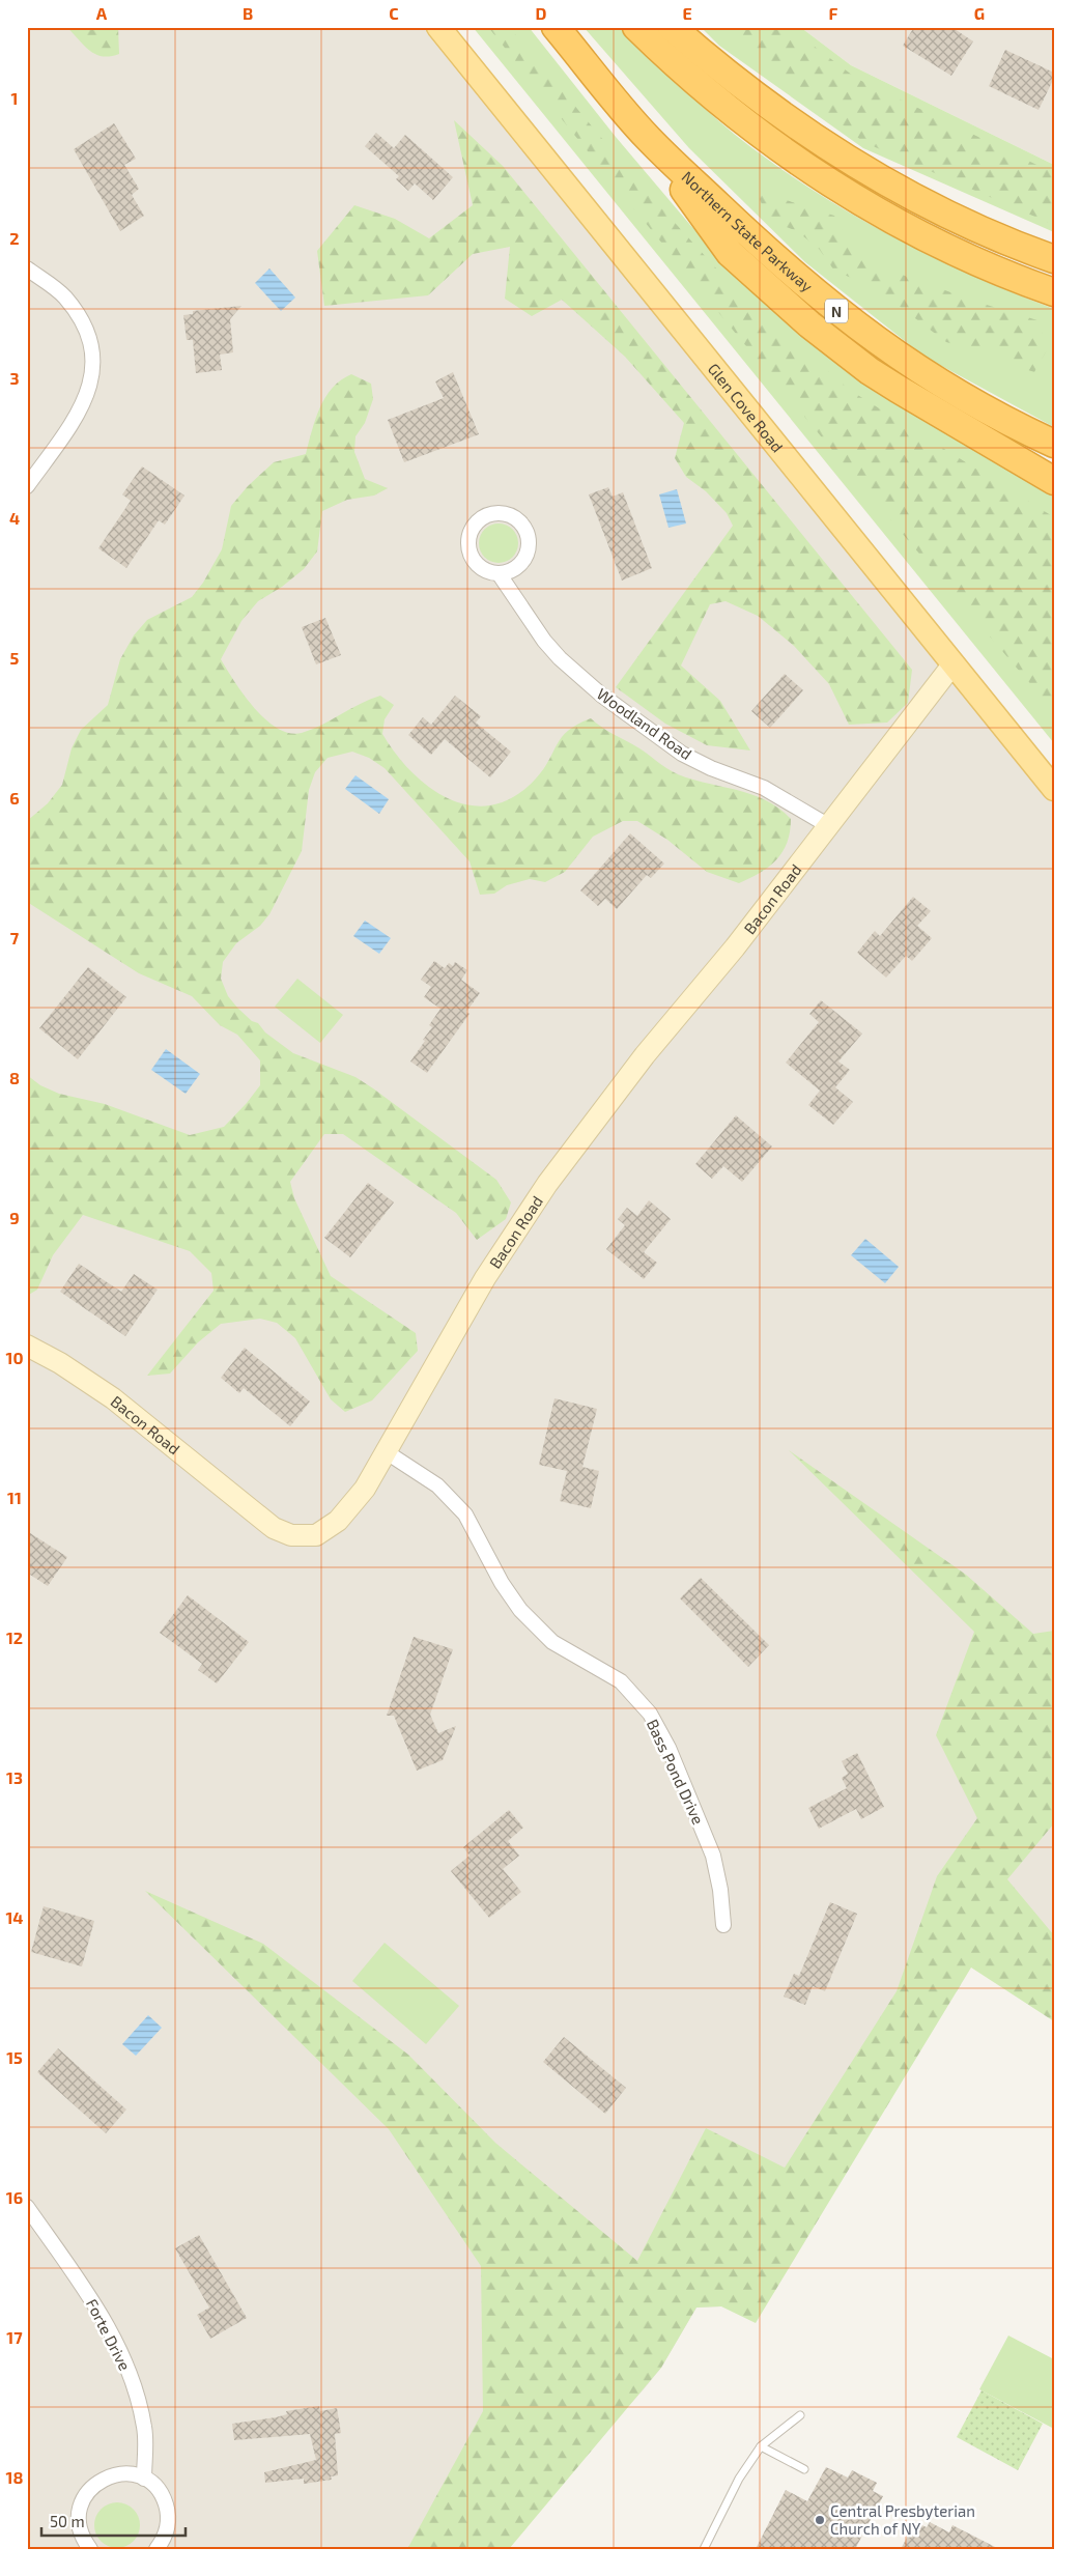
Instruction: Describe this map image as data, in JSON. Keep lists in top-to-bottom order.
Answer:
{
  "streets": {
    "highway": ["Northern State Parkway", "N"],
    "main road": ["Glen Cove Road"],
    "street": [
      "Woodland Road",
      "Bacon Road",
      "Bass Pond Drive",
      "Forte Drive"
    ]
  },
  "crossings": [
    ["Glen Cove Road", "Bacon Road"],
    ["Woodland Road", "Bacon Road"],
    ["Bacon Road", "Bass Pond Drive"]
  ],
  "places": ["Central Presbyterian Church of NY"],
  "scale_bar": "50 m",
  "grid": {
    "columns": [
      "A",
      "B",
      "C",
      "D",
      "E",
      "F",
      "G"
    ],
    "rows": [
      "1",
      "2",
      "3",
      "4",
      "5",
      "6",
      "7",
      "8",
      "9",
      "10",
      "11",
      "12",
      "13",
      "14",
      "15",
      "16",
      "17",
      "18"
    ]
  }
}
